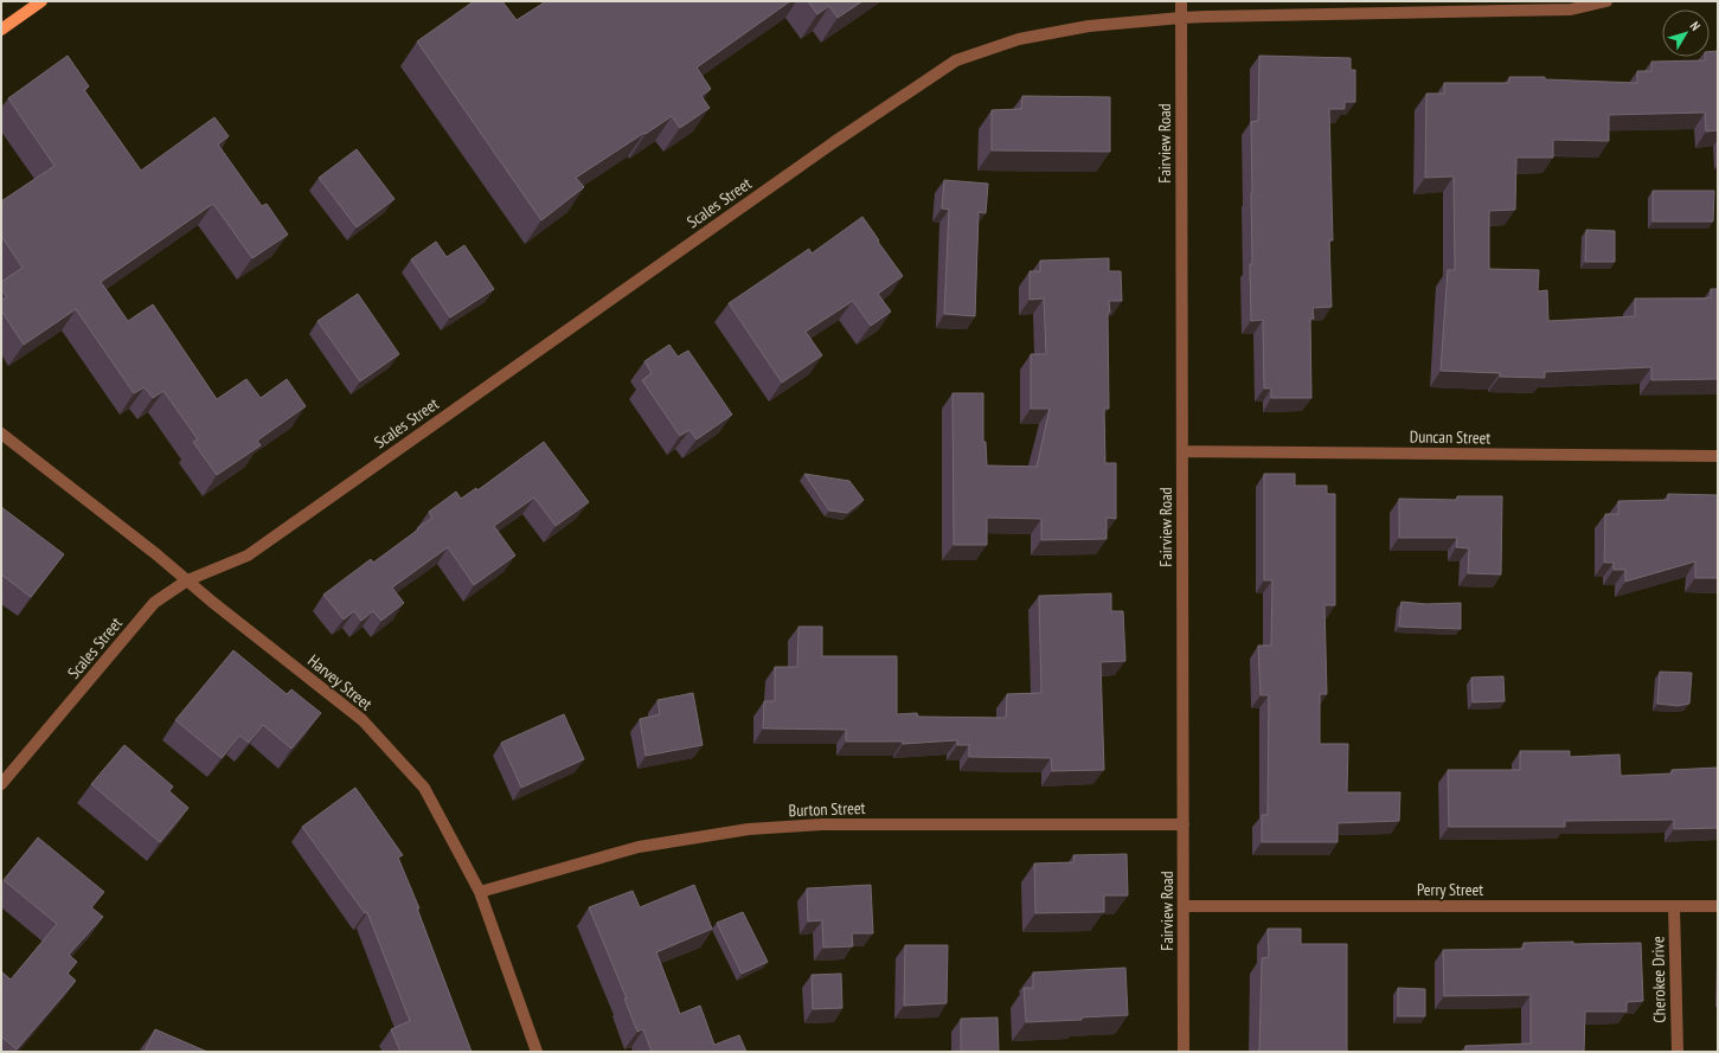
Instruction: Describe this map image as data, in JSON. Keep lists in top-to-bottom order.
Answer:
{
  "streets": {
    "street": [
      "Fairview Road",
      "Scales Street",
      "Duncan Street",
      "Harvey Street",
      "Burton Street",
      "Perry Street",
      "Cherokee Drive"
    ]
  },
  "crossings": [
    ["Fairview Road", "Scales Street"],
    ["Fairview Road", "Duncan Street"],
    ["Fairview Road", "Burton Street"],
    ["Fairview Road", "Perry Street"],
    ["Scales Street", "Harvey Street"],
    ["Harvey Street", "Burton Street"],
    ["Perry Street", "Cherokee Drive"]
  ],
  "north": "top right"
}
